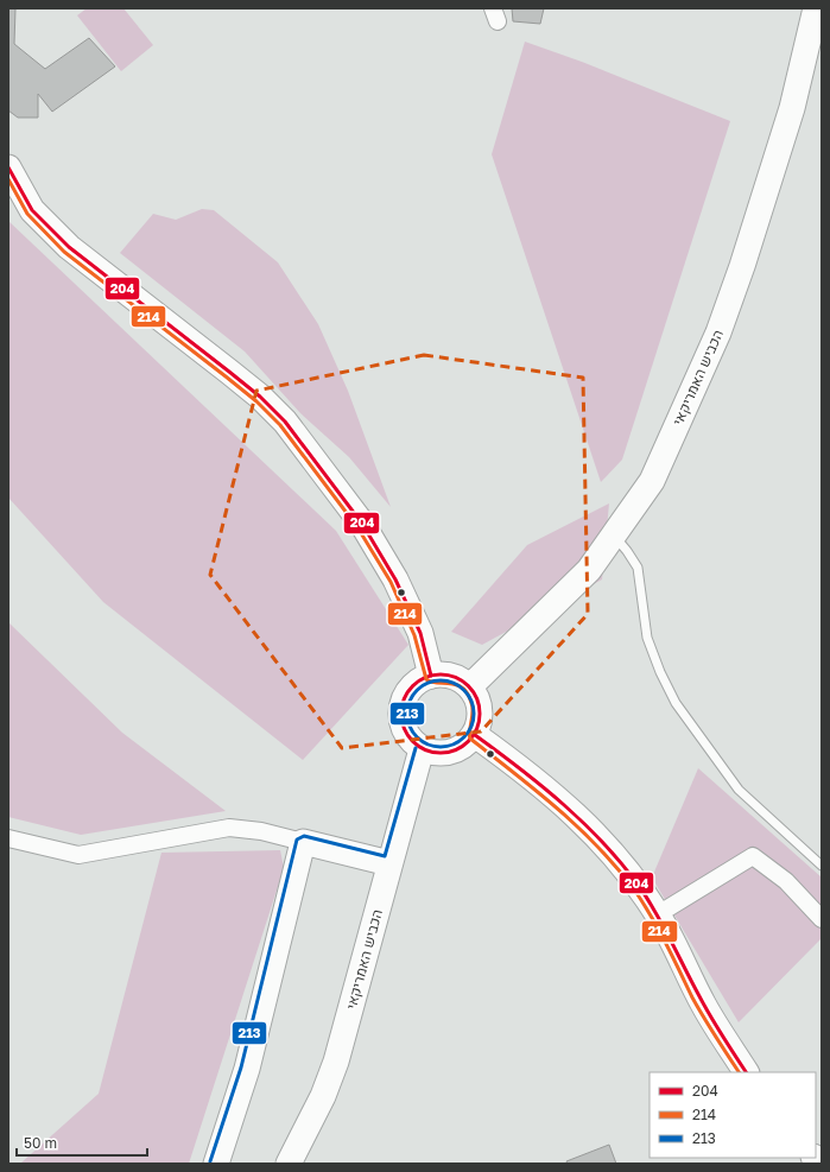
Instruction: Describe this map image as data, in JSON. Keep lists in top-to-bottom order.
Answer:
{
  "streets": {
    "street": ["הכביש האמריקאי"]
  },
  "lines": ["transit line 204", "transit line 214", "transit line 213"],
  "legend": ["204", "214", "213"],
  "scale_bar": "50 m"
}
